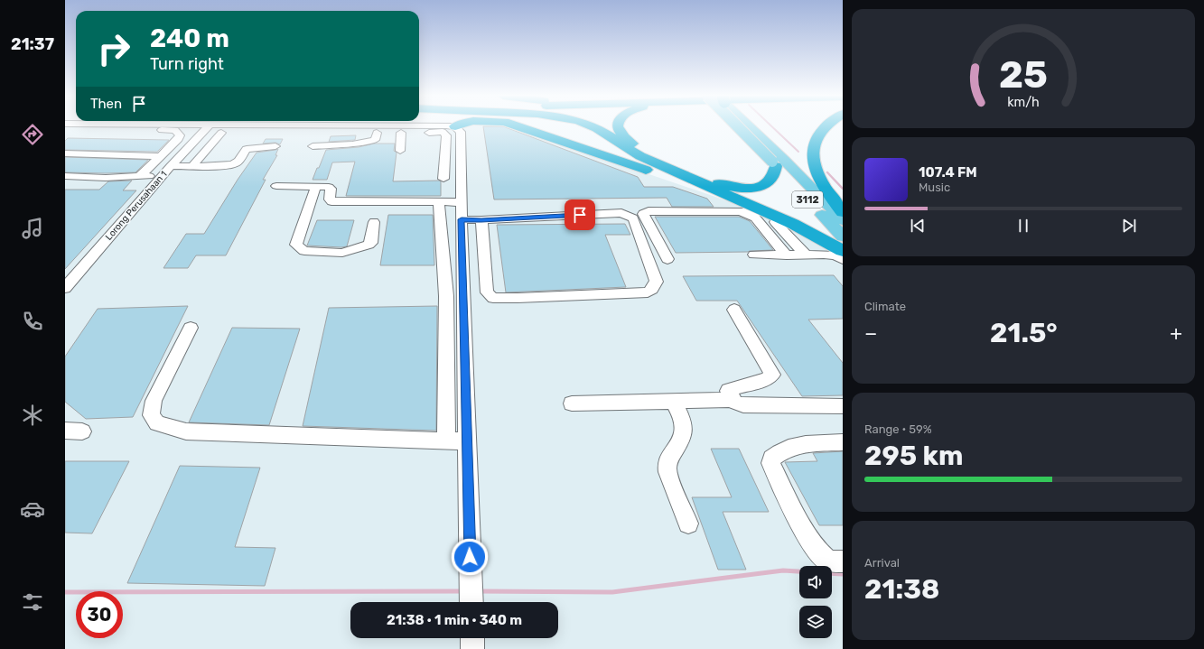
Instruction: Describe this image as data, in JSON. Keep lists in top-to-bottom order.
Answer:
{
  "streets": {
    "main road": ["3112"],
    "street": ["Lorong Perusahaan 1"]
  },
  "page": {
    "tabs": "21:37",
    "turn": ["240 m", "Turn right"],
    "then": "Then",
    "song": ["107.4 FM", "Music"],
    "tile": [
      "Climate",
      ["Range · 59%", "295 km"],
      ["Arrival", "21:38"]
    ],
    "heat": ["−", "21.5°", "+"],
    "limit": "30",
    "trip": "21:38 · 1 min · 340 m",
    "gauge": ["25", "km/h"]
  }
}
